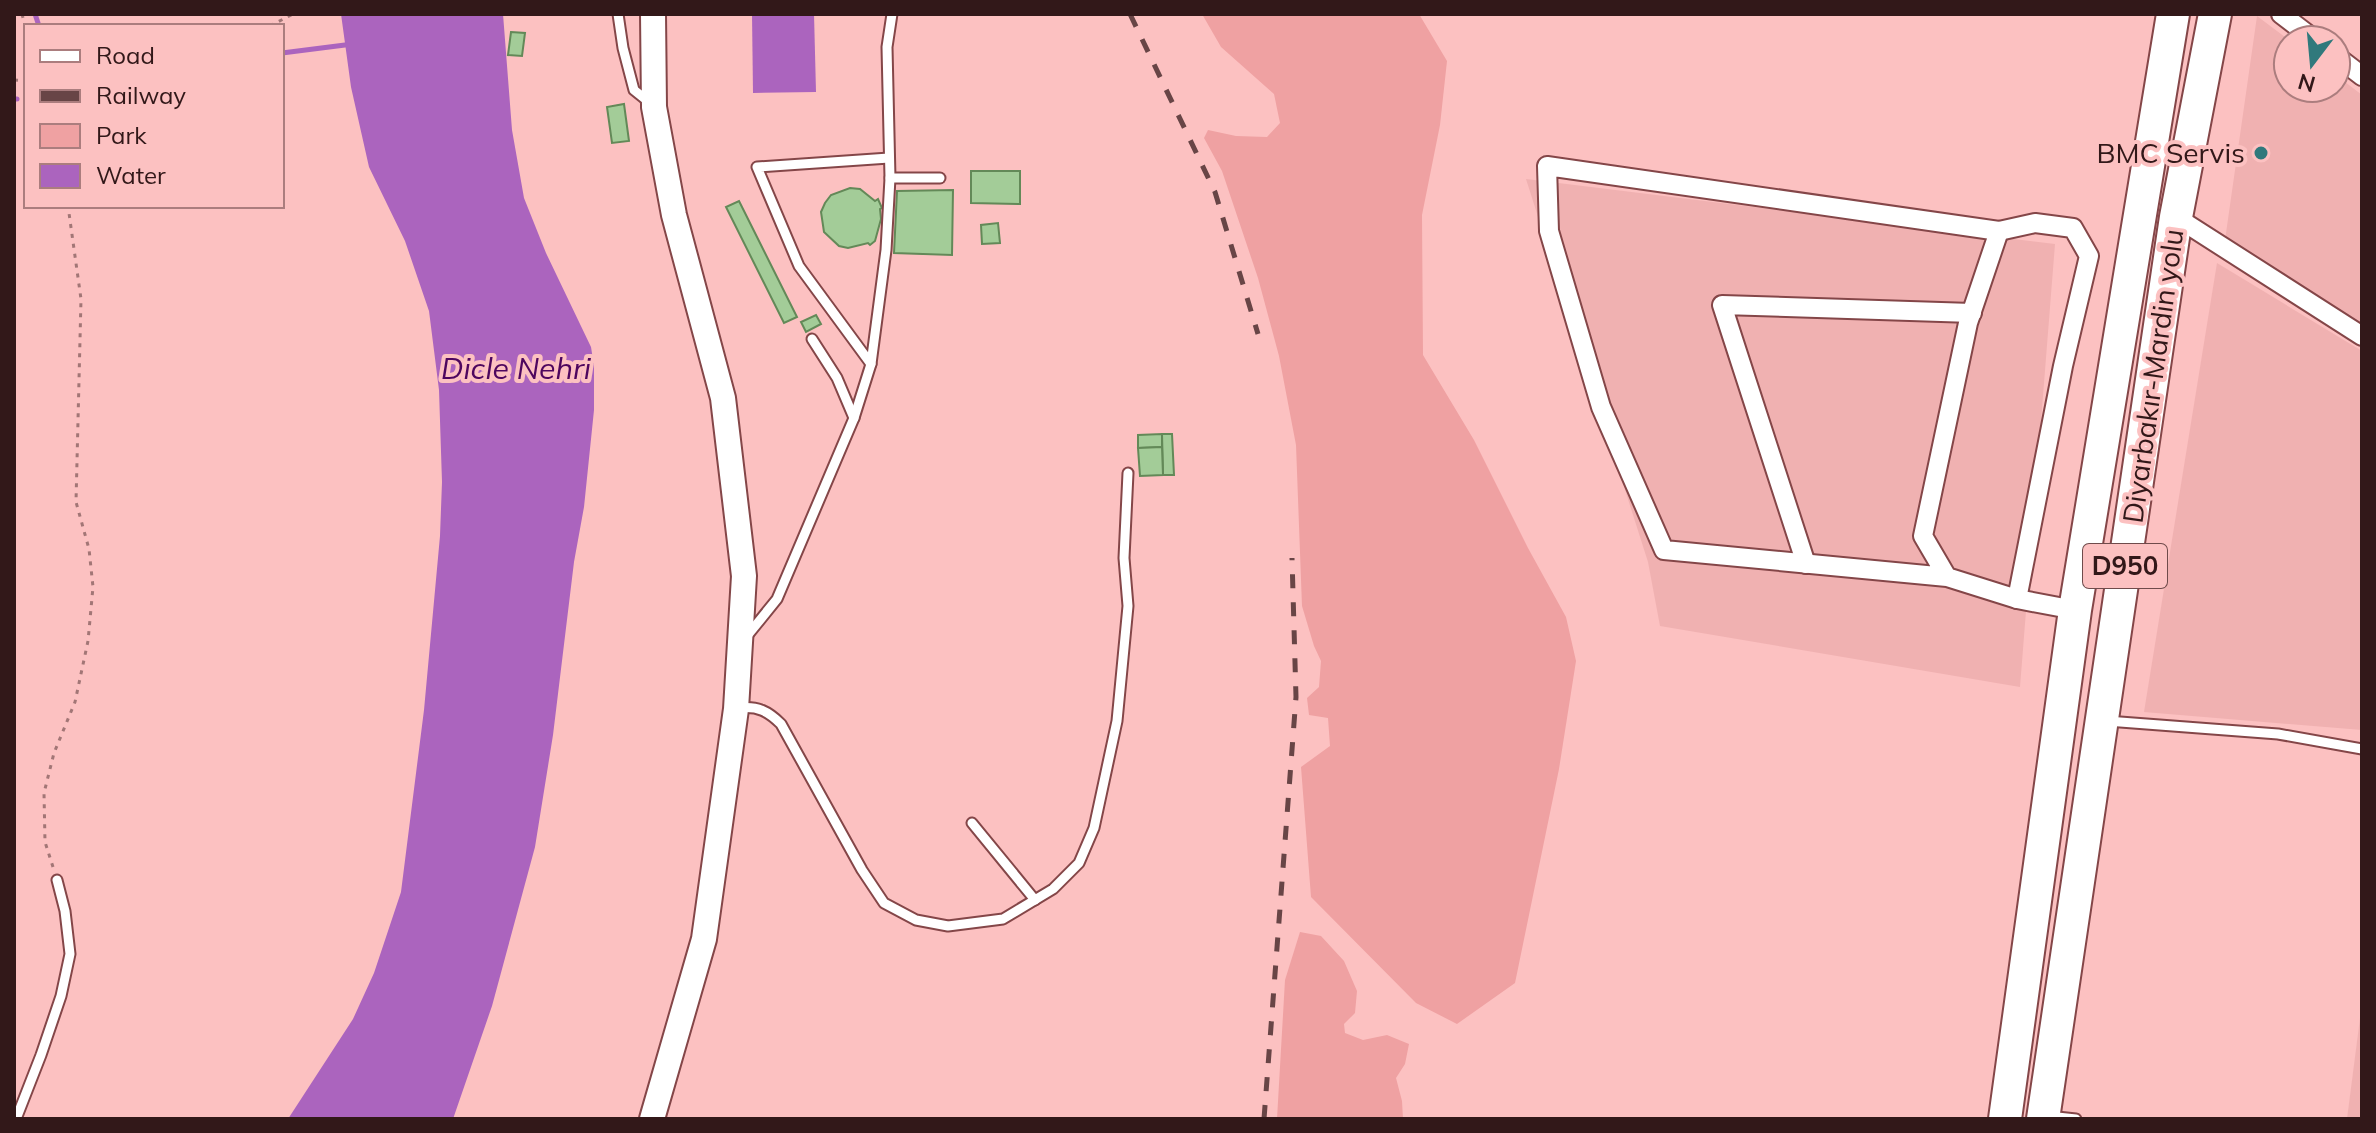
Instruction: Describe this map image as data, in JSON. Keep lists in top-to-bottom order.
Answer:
{
  "streets": {
    "highway": ["Diyarbakır-Mardin yolu", "D950"]
  },
  "water": ["Dicle Nehri"],
  "places": ["BMC Servis"],
  "legend": [
    "Road",
    "Railway",
    "Park",
    "Water"
  ],
  "north": "bottom"
}
